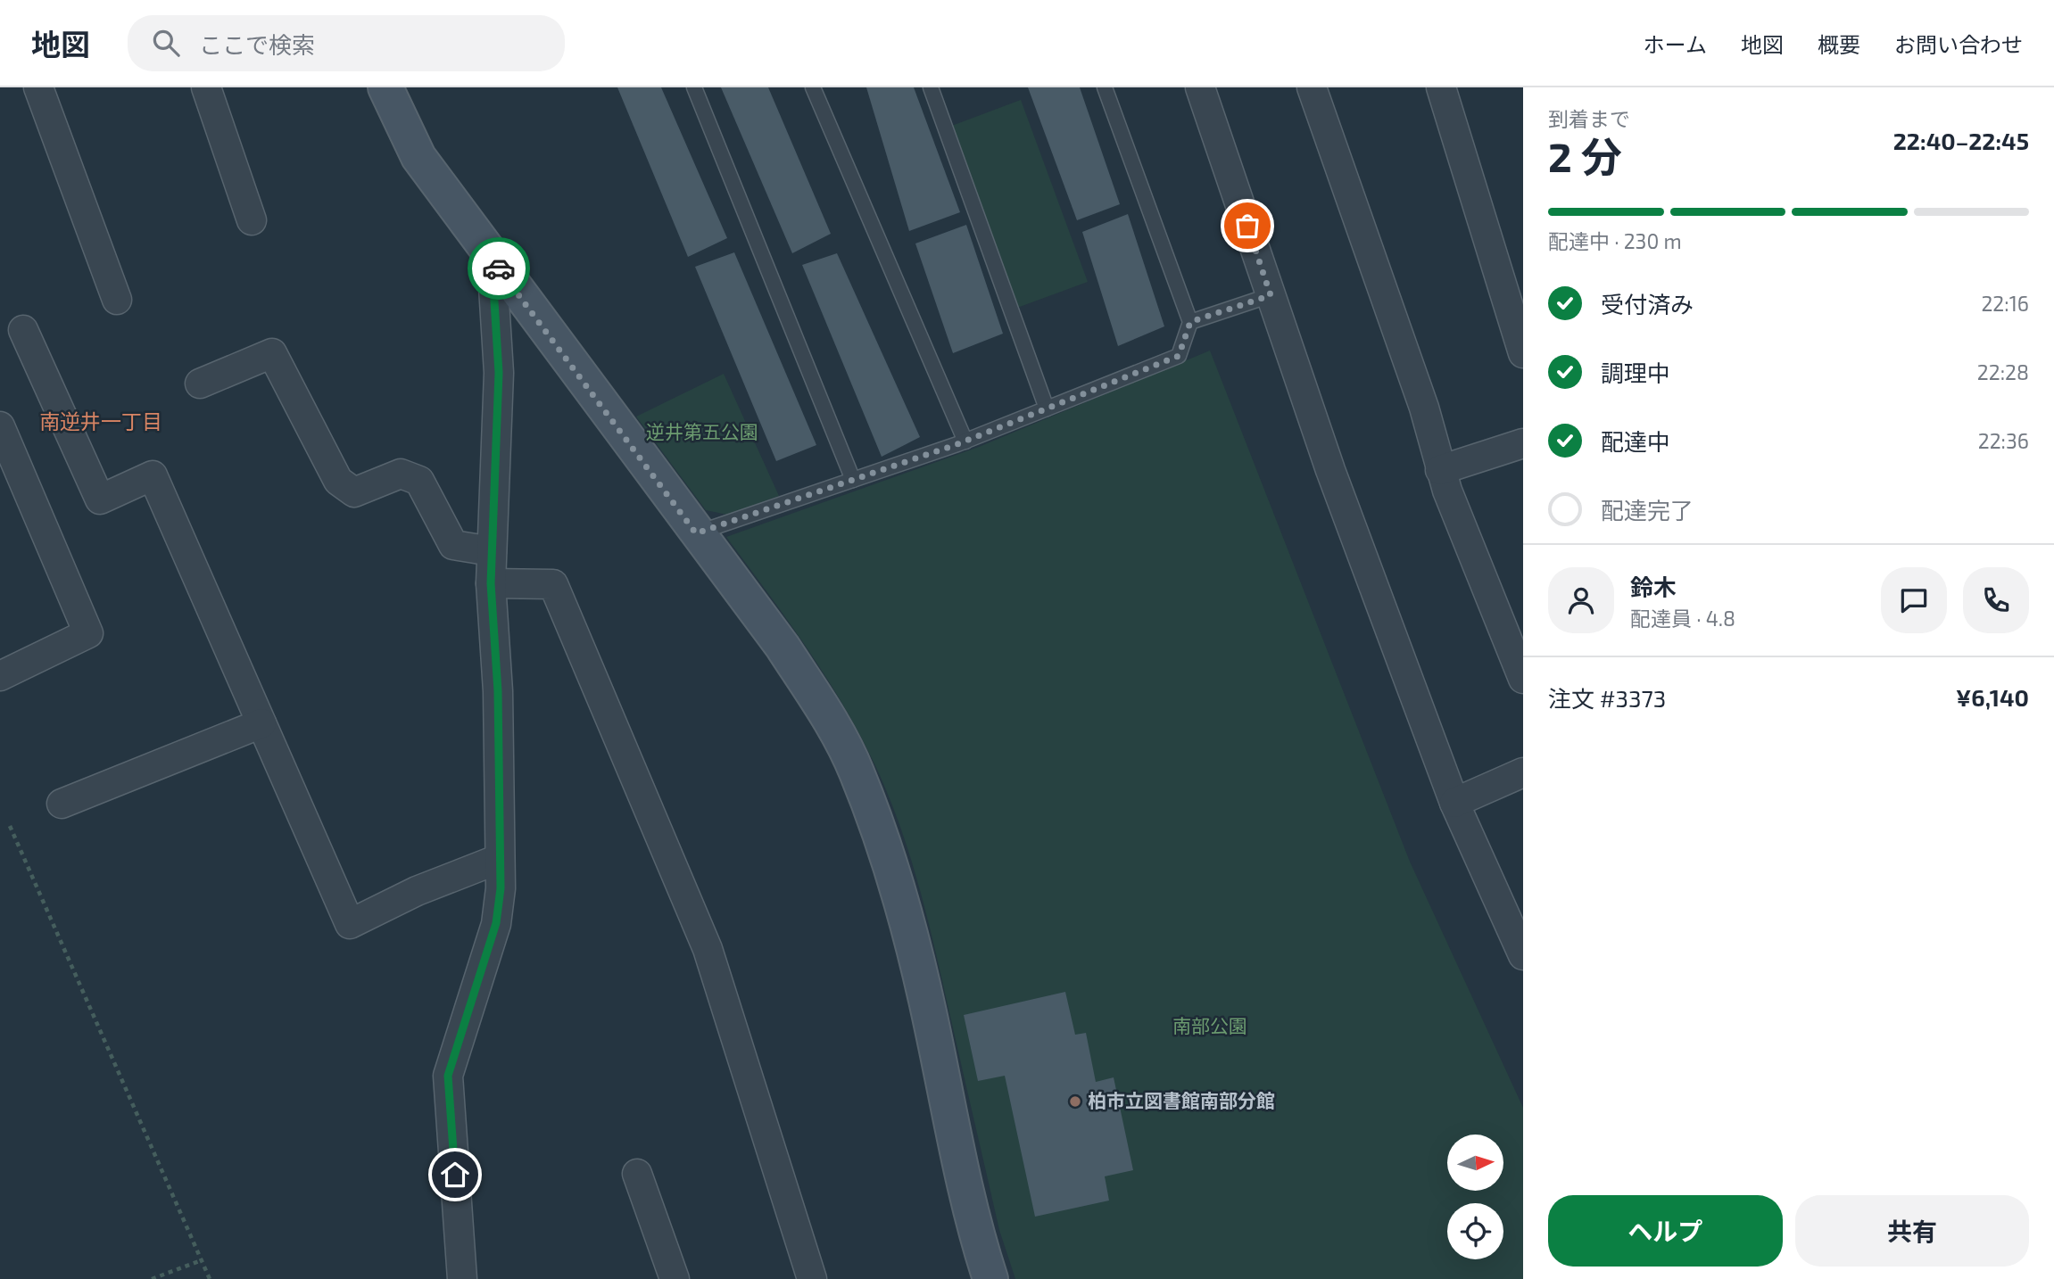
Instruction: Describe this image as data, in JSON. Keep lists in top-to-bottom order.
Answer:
{
  "districts": ["南逆井一丁目"],
  "parks": ["逆井第五公園", "南部公園"],
  "places": ["柏市立図書館南部分館"],
  "north": "right",
  "page": {
    "header": "地図",
    "search": "ここで検索",
    "nav": [
      "ホーム",
      "地図",
      "概要",
      "お問い合わせ"
    ],
    "heading": ["2 分", "到着まで", "22:40–22:45"],
    "panel": [
      "鈴木",
      "配達員 · 4.8",
      "注文 #3373",
      "¥6,140"
    ],
    "bar": "配達中 · 230 m",
    "list": [
      ["受付済み", "22:16"],
      ["調理中", "22:28"],
      ["配達中", "22:36"],
      "配達完了"
    ],
    "buttons": ["ヘルプ", "共有"]
  }
}
